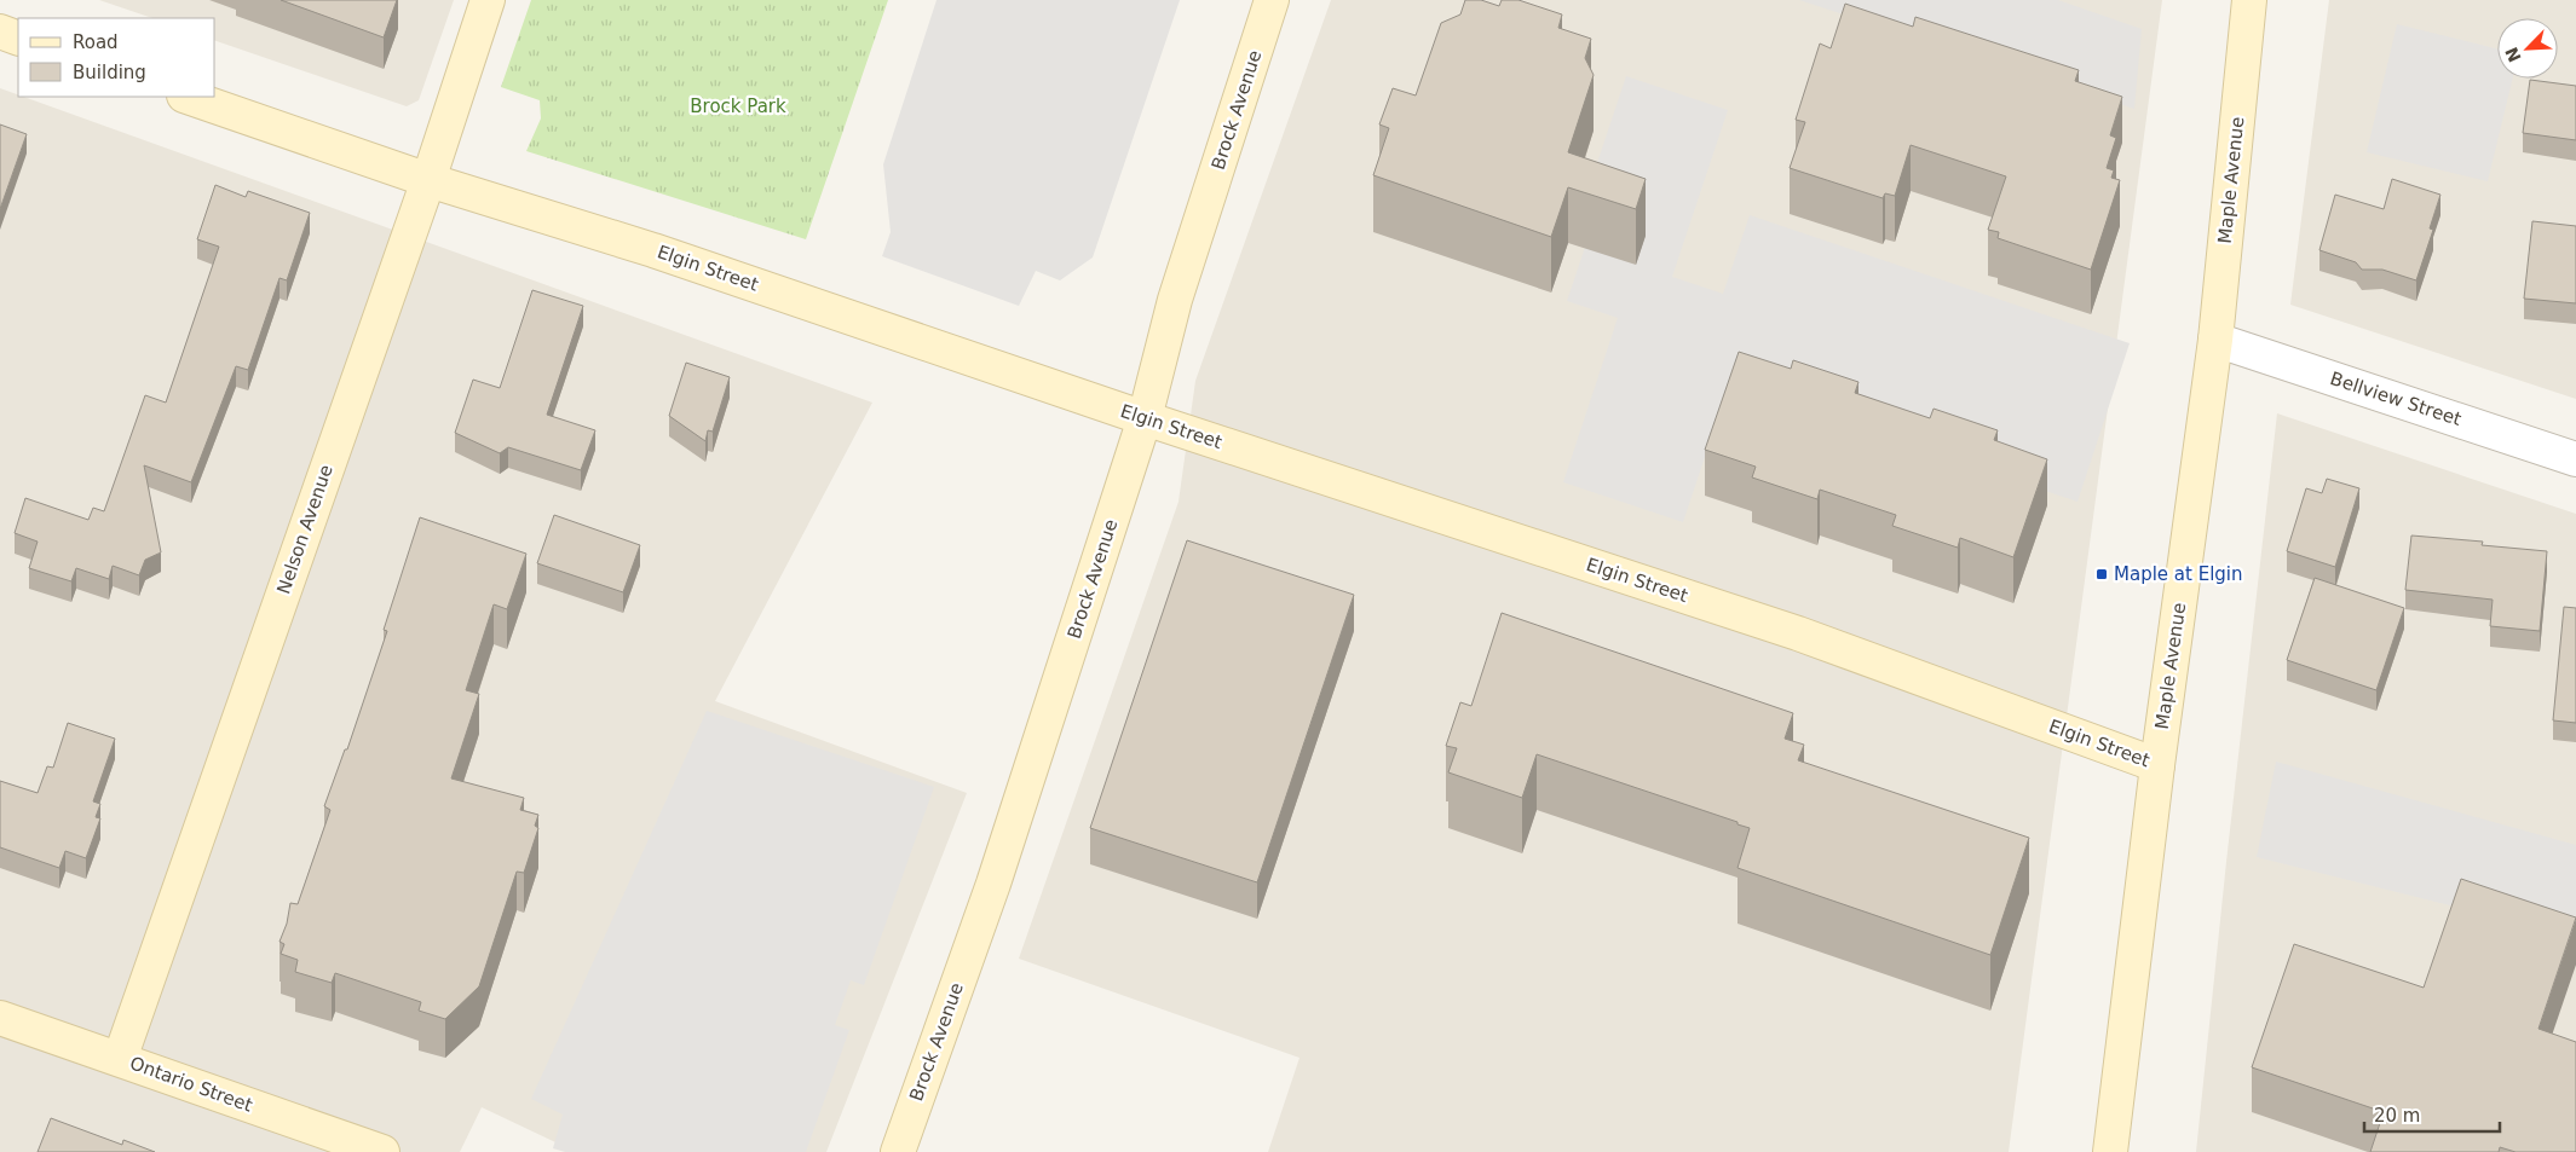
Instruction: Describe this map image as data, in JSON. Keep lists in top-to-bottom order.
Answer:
{
  "streets": {
    "street": [
      "Brock Avenue",
      "Maple Avenue",
      "Elgin Street",
      "Bellview Street",
      "Nelson Avenue",
      "Ontario Street"
    ]
  },
  "crossings": [
    ["Brock Avenue", "Elgin Street"],
    ["Maple Avenue", "Elgin Street"],
    ["Maple Avenue", "Bellview Street"],
    ["Elgin Street", "Nelson Avenue"],
    ["Nelson Avenue", "Ontario Street"]
  ],
  "parks": ["Brock Park"],
  "places": {
    "transit": ["Maple at Elgin"]
  },
  "legend": ["Road", "Building"],
  "scale_bar": "20 m",
  "north": "bottom left"
}
